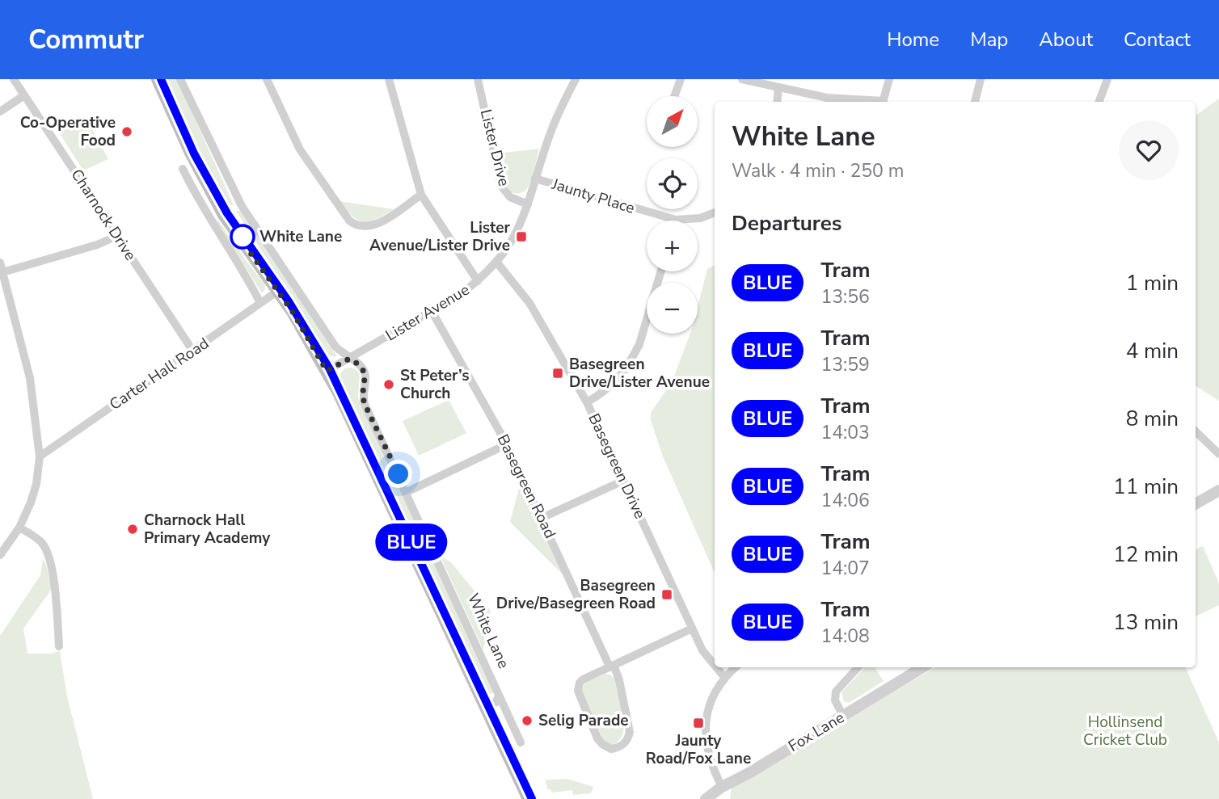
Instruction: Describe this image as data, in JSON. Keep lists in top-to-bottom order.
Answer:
{
  "streets": {
    "street": [
      "Lister Drive",
      "Jaunty Place",
      "Charnock Drive",
      "Lister Avenue",
      "Carter Hall Road",
      "Basegreen Drive",
      "Basegreen Road",
      "White Lane",
      "Fox Lane"
    ]
  },
  "crossings": [
    ["Lister Drive", "Lister Avenue"],
    ["Jaunty Place", "Lister Avenue"],
    ["Charnock Drive", "Carter Hall Road"],
    ["Lister Avenue", "Basegreen Drive"],
    ["Lister Avenue", "Basegreen Road"],
    ["Lister Avenue", "White Lane"],
    ["Basegreen Drive", "Basegreen Road"]
  ],
  "parks": ["Hollinsend Cricket Club"],
  "places": {
    "other": [
      "Co-Operative Food",
      "White Lane",
      "St Peter’s Church",
      "Charnock Hall Primary Academy",
      "Selig Parade"
    ],
    "transit": [
      "Lister Avenue/Lister Drive",
      "Basegreen Drive/Lister Avenue",
      "Basegreen Drive/Basegreen Road",
      "Jaunty Road/Fox Lane"
    ]
  },
  "lines": ["tram line BLUE"],
  "north": "top right",
  "page": {
    "header": "Commutr",
    "nav": [
      "Home",
      "Map",
      "About",
      "Contact"
    ],
    "on_map": "BLUE",
    "map_buttons": ["+", "−"],
    "heading": [
      ["White Lane", "Walk · 4 min · 250 m"],
      "Departures"
    ],
    "list": [
      {
        "mark": "BLUE",
        "name": "Tram",
        "note": "13:56",
        "value": "1 min"
      },
      {
        "mark": "BLUE",
        "name": "Tram",
        "note": "13:59",
        "value": "4 min"
      },
      {
        "mark": "BLUE",
        "name": "Tram",
        "note": "14:03",
        "value": "8 min"
      },
      {
        "mark": "BLUE",
        "name": "Tram",
        "note": "14:06",
        "value": "11 min"
      },
      {
        "mark": "BLUE",
        "name": "Tram",
        "note": "14:07",
        "value": "12 min"
      },
      {
        "mark": "BLUE",
        "name": "Tram",
        "note": "14:08",
        "value": "13 min"
      }
    ]
  }
}
